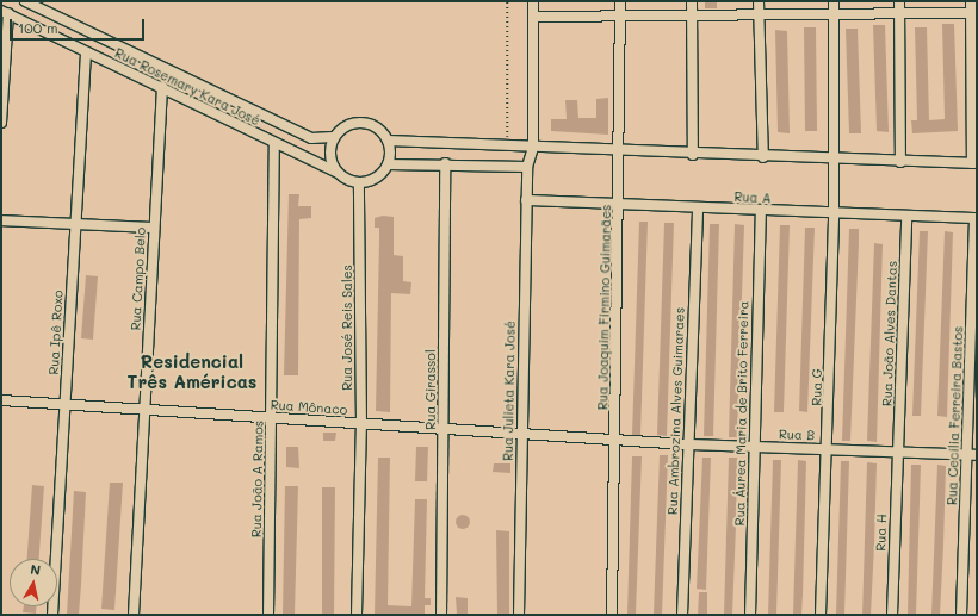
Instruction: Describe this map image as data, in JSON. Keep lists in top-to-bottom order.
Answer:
{
  "streets": {
    "street": [
      "Rua Rosemary Kara José",
      "Rua A",
      "Rua Campo Belo",
      "Rua Joaquim Firmino Guimarães",
      "Rua José Reis Sales",
      "Rua Ipê Roxo",
      "Rua João Alves Dantas",
      "Rua G",
      "Rua Girassol",
      "Rua Julieta Kara José",
      "Rua Mônaco",
      "Rua Ambrozina Alves Guimaraes",
      "Rua Áurea Maria de Brito Ferreira",
      "Rua Cecília Ferreira Bastos",
      "Rua B",
      "Rua João A Ramos",
      "Rua H"
    ]
  },
  "crossings": [
    ["Rua Rosemary Kara José", "Rua Campo Belo"],
    ["Rua Rosemary Kara José", "Rua José Reis Sales"],
    ["Rua Rosemary Kara José", "Rua Ipê Roxo"],
    ["Rua Rosemary Kara José", "Rua João A Ramos"],
    ["Rua A", "Rua Joaquim Firmino Guimarães"],
    ["Rua A", "Rua João Alves Dantas"],
    ["Rua A", "Rua G"],
    ["Rua A", "Rua Julieta Kara José"],
    ["Rua A", "Rua Ambrozina Alves Guimaraes"],
    ["Rua A", "Rua Áurea Maria de Brito Ferreira"],
    ["Rua A", "Rua Cecília Ferreira Bastos"],
    ["Rua Campo Belo", "Rua Mônaco"],
    ["Rua Joaquim Firmino Guimarães", "Rua Mônaco"],
    ["Rua Joaquim Firmino Guimarães", "Rua B"],
    ["Rua José Reis Sales", "Rua Mônaco"],
    ["Rua Ipê Roxo", "Rua Mônaco"],
    ["Rua João Alves Dantas", "Rua B"],
    ["Rua João Alves Dantas", "Rua H"],
    ["Rua G", "Rua B"],
    ["Rua Girassol", "Rua Mônaco"],
    ["Rua Julieta Kara José", "Rua Mônaco"],
    ["Rua Mônaco", "Rua B"],
    ["Rua Mônaco", "Rua João A Ramos"],
    ["Rua Ambrozina Alves Guimaraes", "Rua B"],
    ["Rua Áurea Maria de Brito Ferreira", "Rua B"],
    ["Rua Cecília Ferreira Bastos", "Rua B"],
    ["Rua B", "Rua H"]
  ],
  "districts": ["Residencial Três Américas"],
  "scale_bar": "100 m",
  "north": "top"
}
